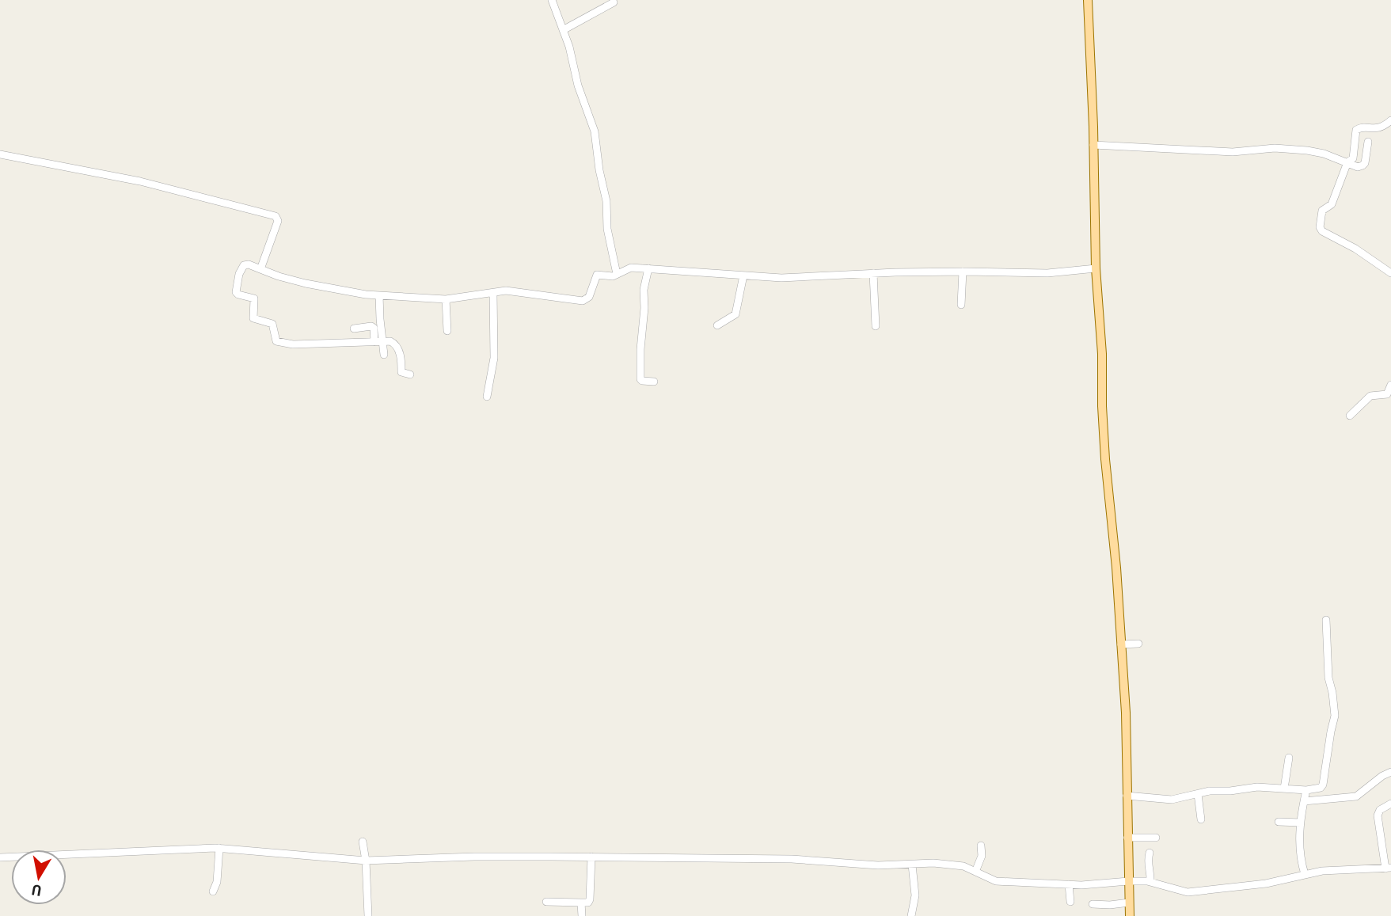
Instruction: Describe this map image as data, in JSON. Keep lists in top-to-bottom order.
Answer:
{
  "north": "bottom"
}
